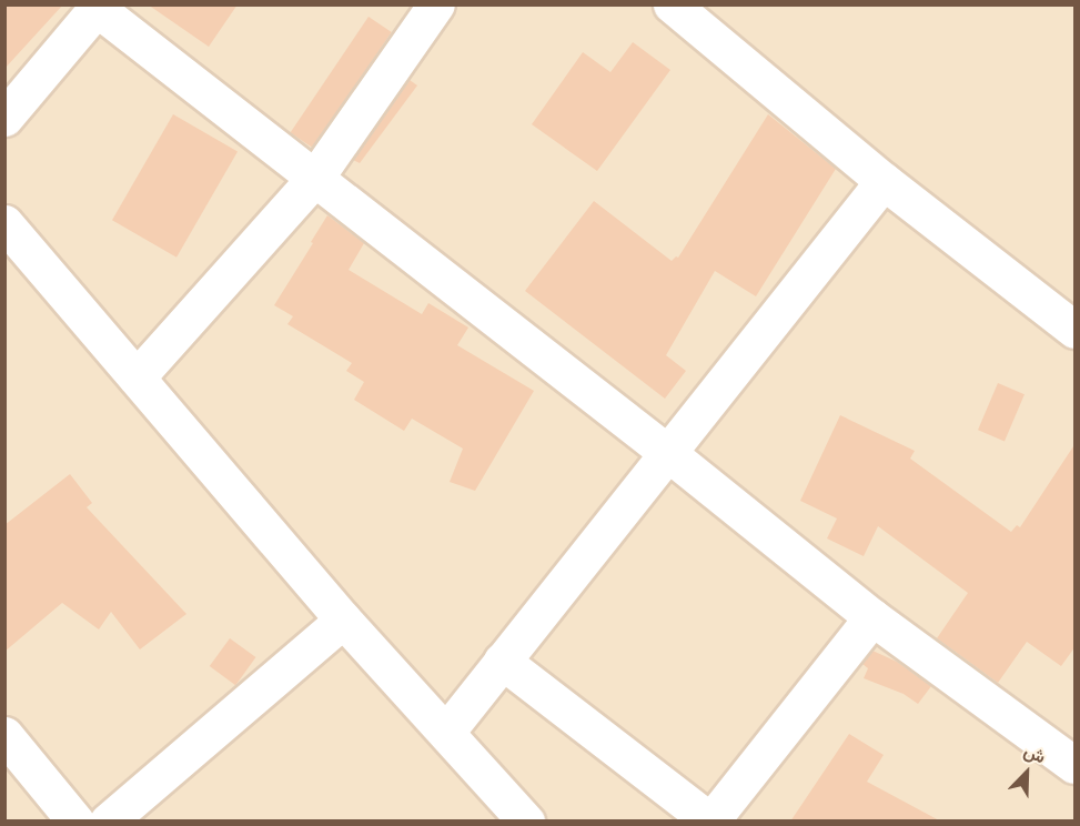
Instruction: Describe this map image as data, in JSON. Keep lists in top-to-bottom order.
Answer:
{
  "north": "top right"
}
